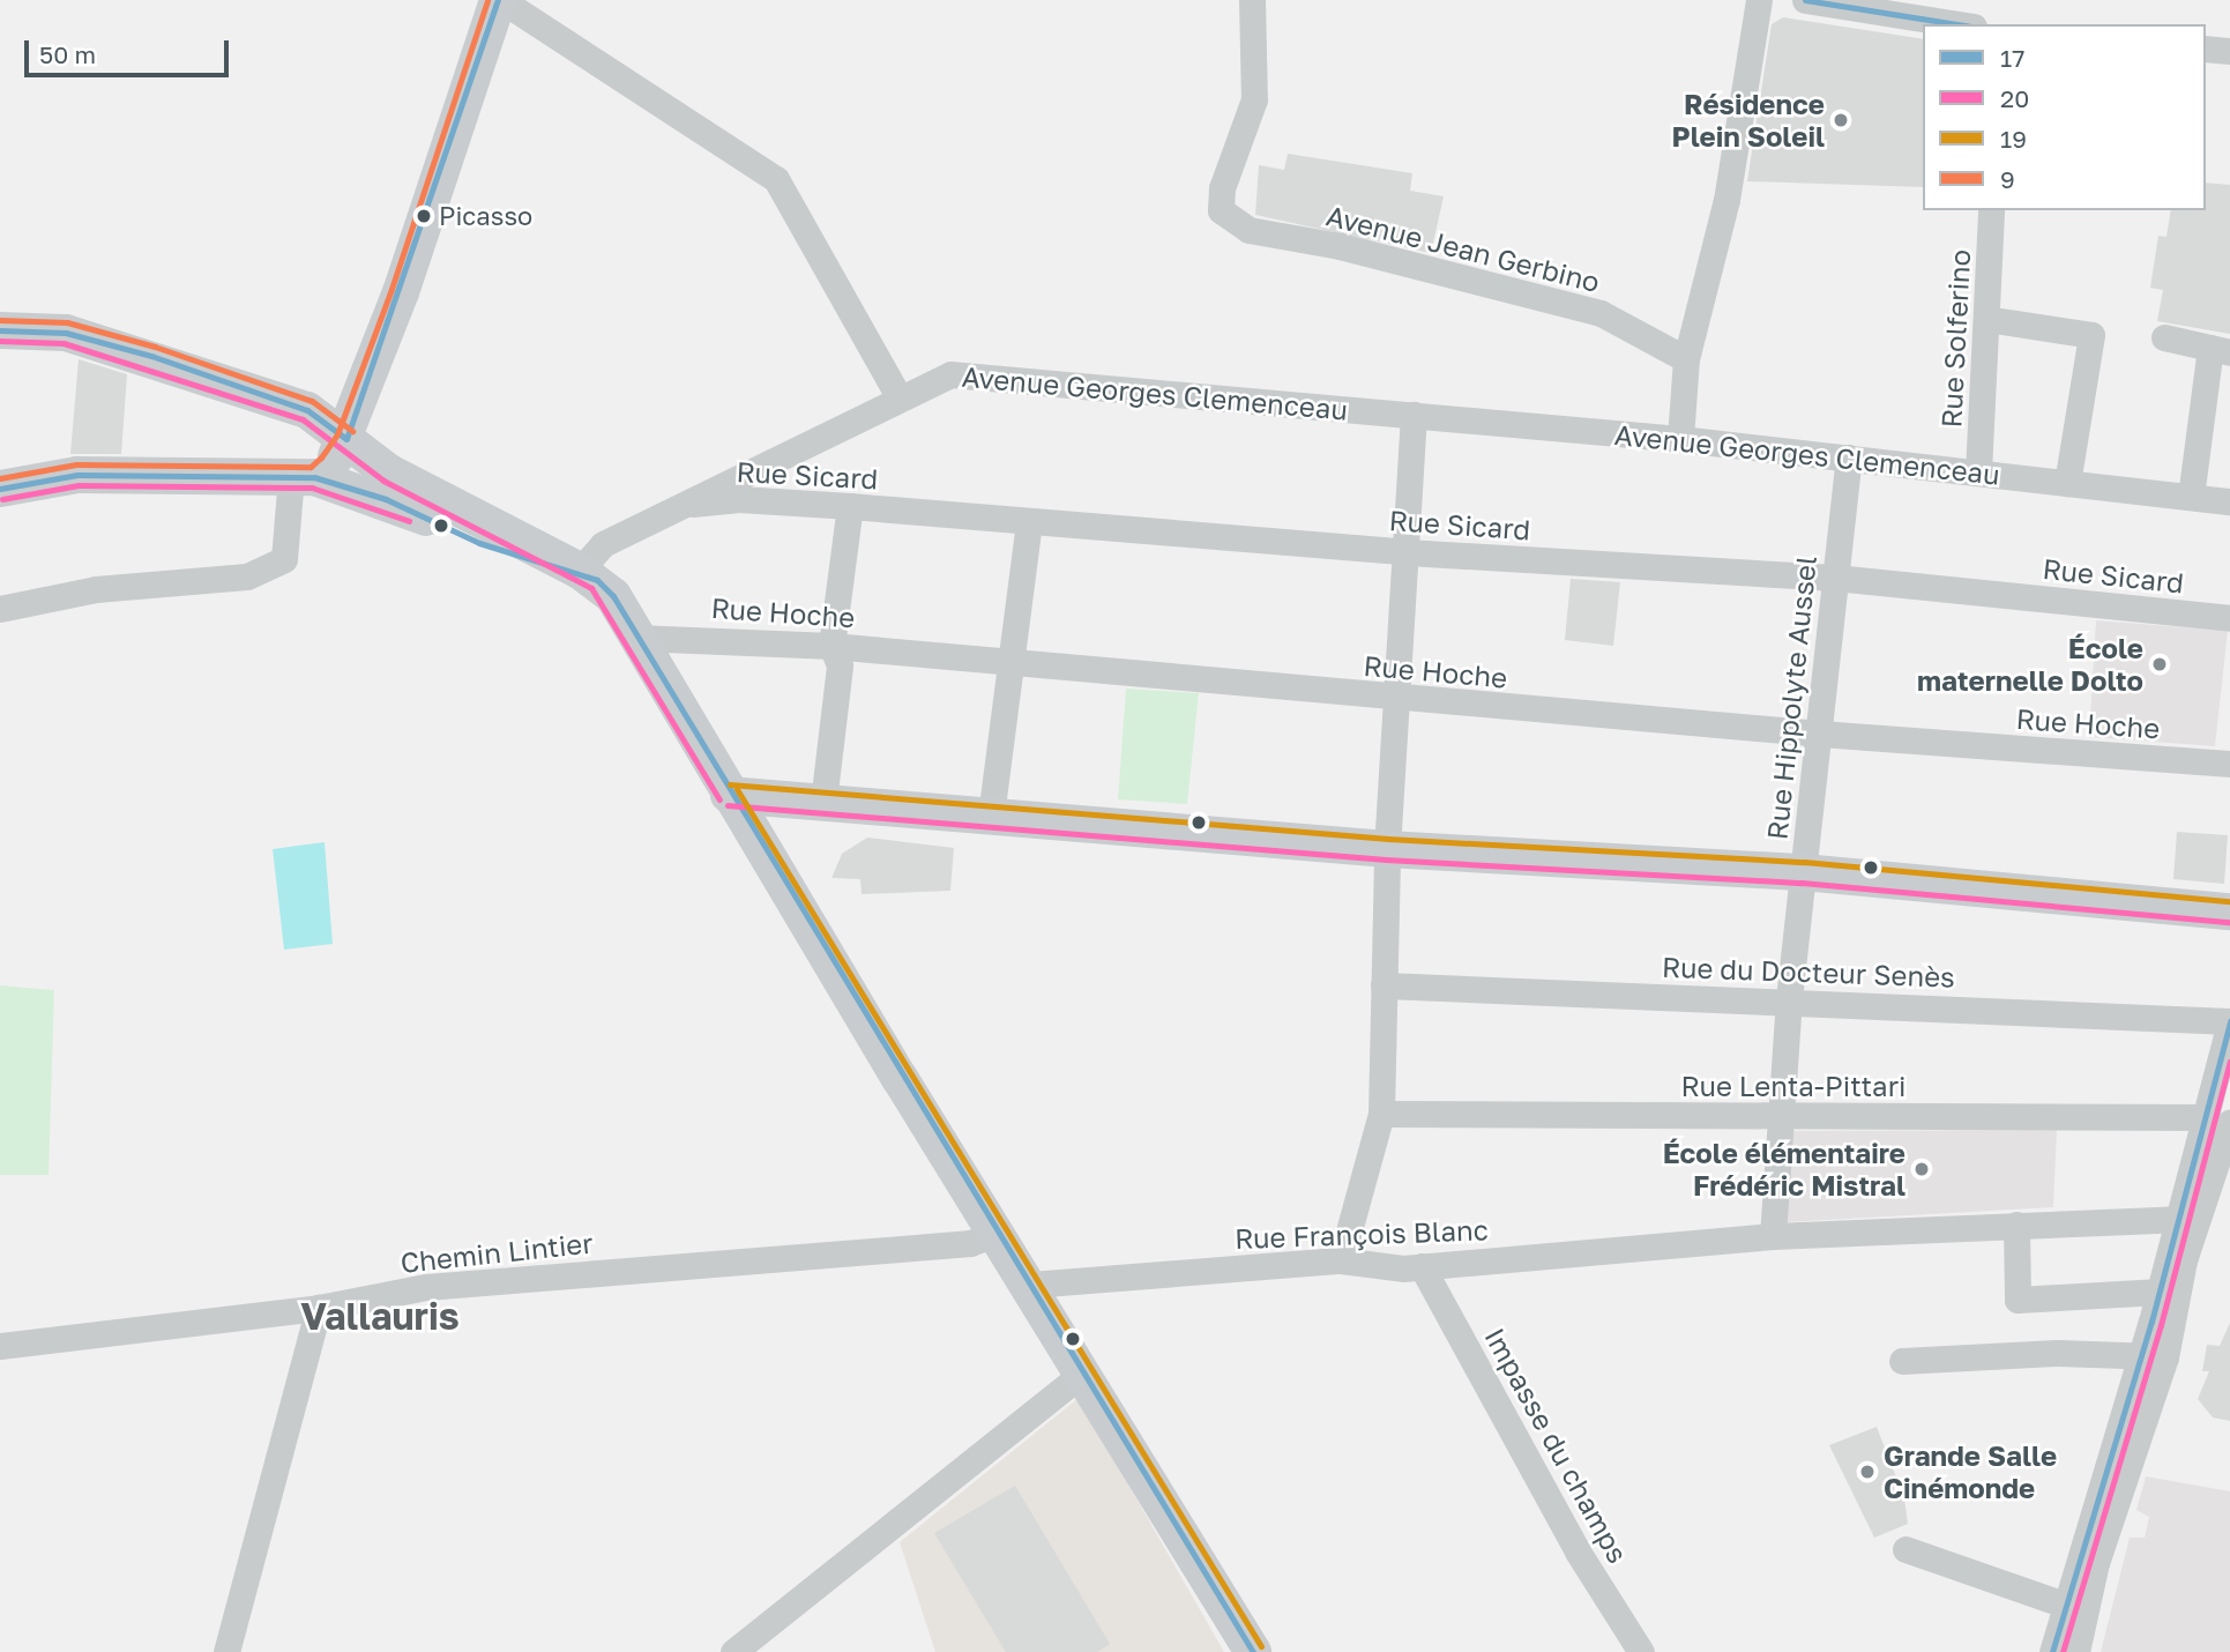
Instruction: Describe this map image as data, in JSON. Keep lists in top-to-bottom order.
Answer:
{
  "streets": {
    "street": [
      "Avenue Jean Gerbino",
      "Rue Solferino",
      "Avenue Georges Clemenceau",
      "Rue Sicard",
      "Rue Hoche",
      "Rue Hippolyte Aussel",
      "Rue du Docteur Senès",
      "Rue Lenta-Pittari",
      "Rue François Blanc",
      "Chemin Lintier",
      "Impasse du champs"
    ]
  },
  "crossings": [
    ["Rue Solferino", "Avenue Georges Clemenceau"],
    ["Avenue Georges Clemenceau", "Rue Sicard"],
    ["Avenue Georges Clemenceau", "Rue Hippolyte Aussel"],
    ["Rue Sicard", "Rue Hippolyte Aussel"],
    ["Rue Hoche", "Rue Hippolyte Aussel"],
    ["Rue Hippolyte Aussel", "Rue du Docteur Senès"],
    ["Rue Hippolyte Aussel", "Rue Lenta-Pittari"],
    ["Rue Hippolyte Aussel", "Rue François Blanc"],
    ["Rue François Blanc", "Impasse du champs"]
  ],
  "districts": ["Vallauris"],
  "places": [
    "Résidence Plein Soleil",
    "Picasso",
    "École maternelle Dolto",
    "École élémentaire Frédéric Mistral",
    "Grande Salle Cinémonde"
  ],
  "lines": [
    "transit line 17",
    "transit line 9",
    "transit line 20",
    "transit line 19"
  ],
  "legend": [
    "17",
    "20",
    "19",
    "9"
  ],
  "scale_bar": "50 m"
}
